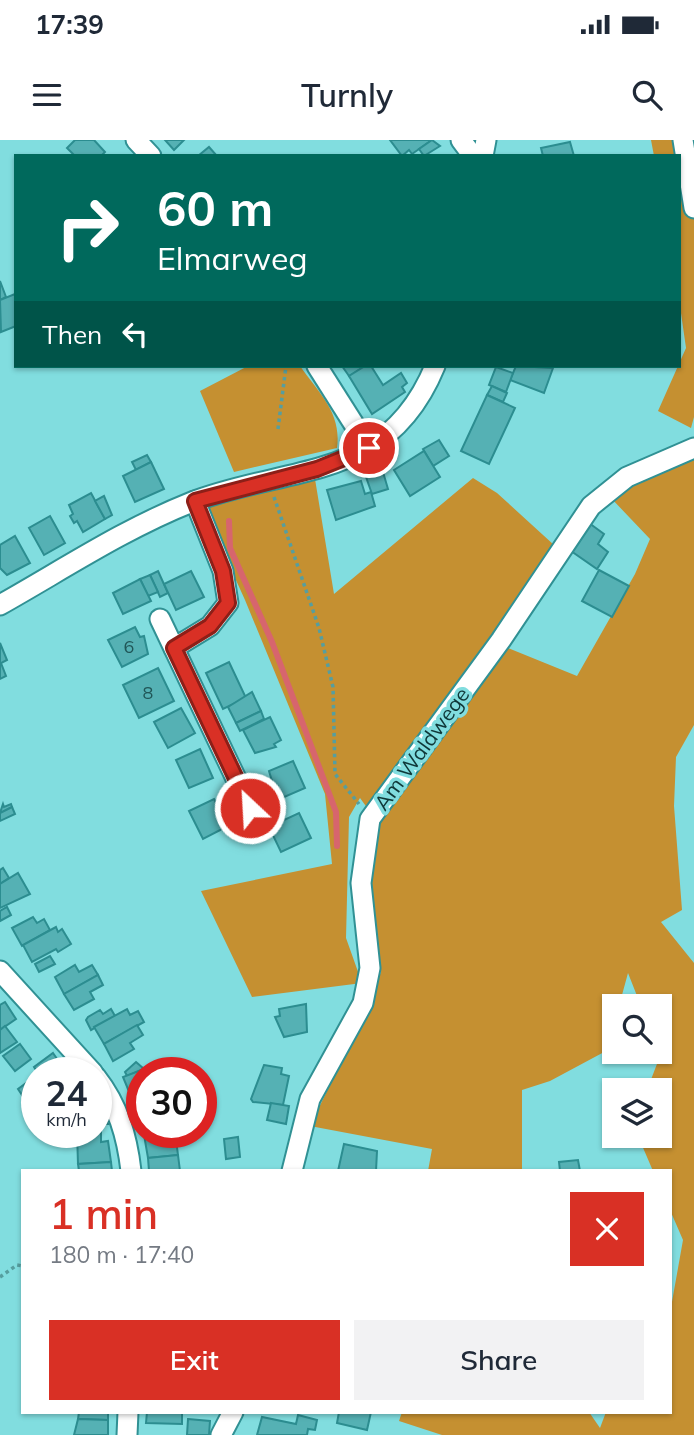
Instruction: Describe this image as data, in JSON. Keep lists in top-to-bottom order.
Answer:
{
  "streets": {
    "street": ["Am Waldwege"]
  },
  "house_numbers": ["6", "8"],
  "page": {
    "status": "17:39",
    "header": "Turnly",
    "turn": ["60 m", "Elmarweg"],
    "then": "Then",
    "speed": "24 km/h",
    "limit": "30",
    "heading": ["1 min", "180 m · 17:40"],
    "buttons": ["Exit", "Share"]
  }
}
